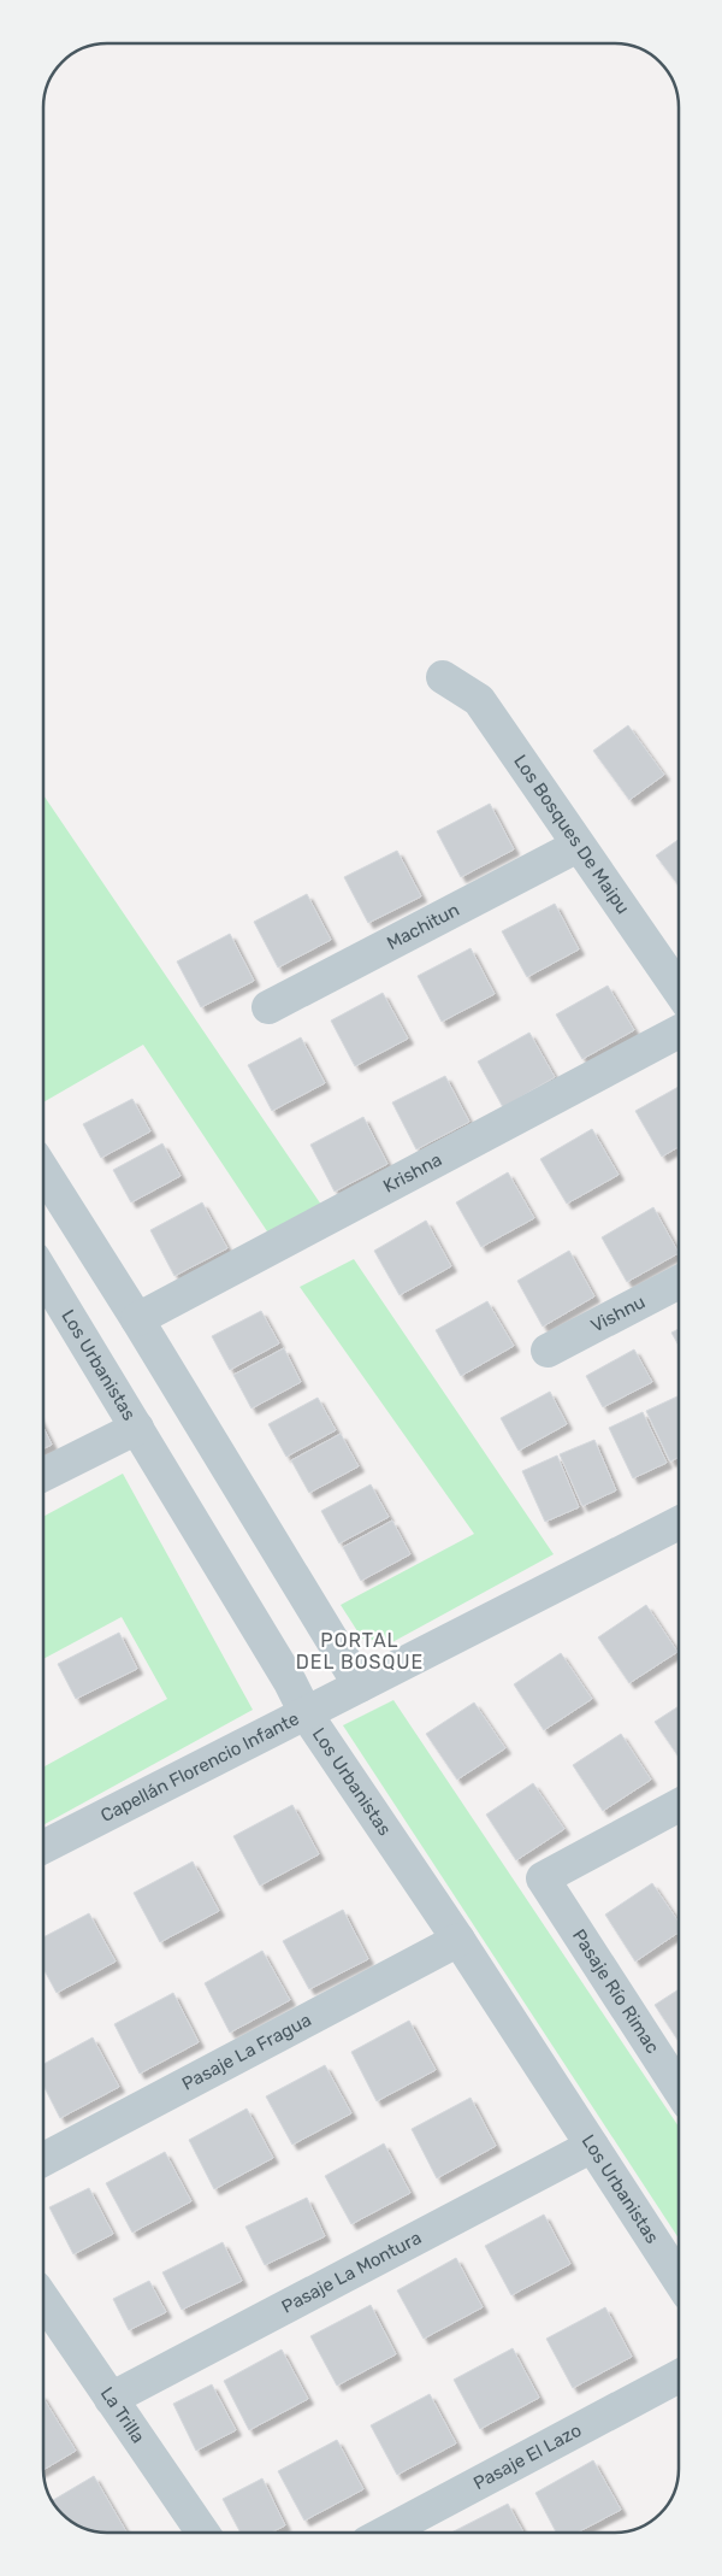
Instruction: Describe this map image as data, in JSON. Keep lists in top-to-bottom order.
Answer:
{
  "streets": {
    "street": [
      "Los Bosques De Maipu",
      "Machitun",
      "Krishna",
      "Vishnu",
      "Los Urbanistas",
      "Capellán Florencio Infante",
      "Pasaje Río Rimac",
      "Pasaje La Fragua",
      "Pasaje La Montura",
      "La Trilla",
      "Pasaje El Lazo"
    ]
  },
  "crossings": [
    ["Los Bosques De Maipu", "Machitun"],
    ["Los Urbanistas", "Capellán Florencio Infante"],
    ["Los Urbanistas", "Pasaje La Fragua"],
    ["Los Urbanistas", "Pasaje La Montura"],
    ["Pasaje La Montura", "La Trilla"]
  ],
  "districts": ["PORTAL DEL BOSQUE"]
}
